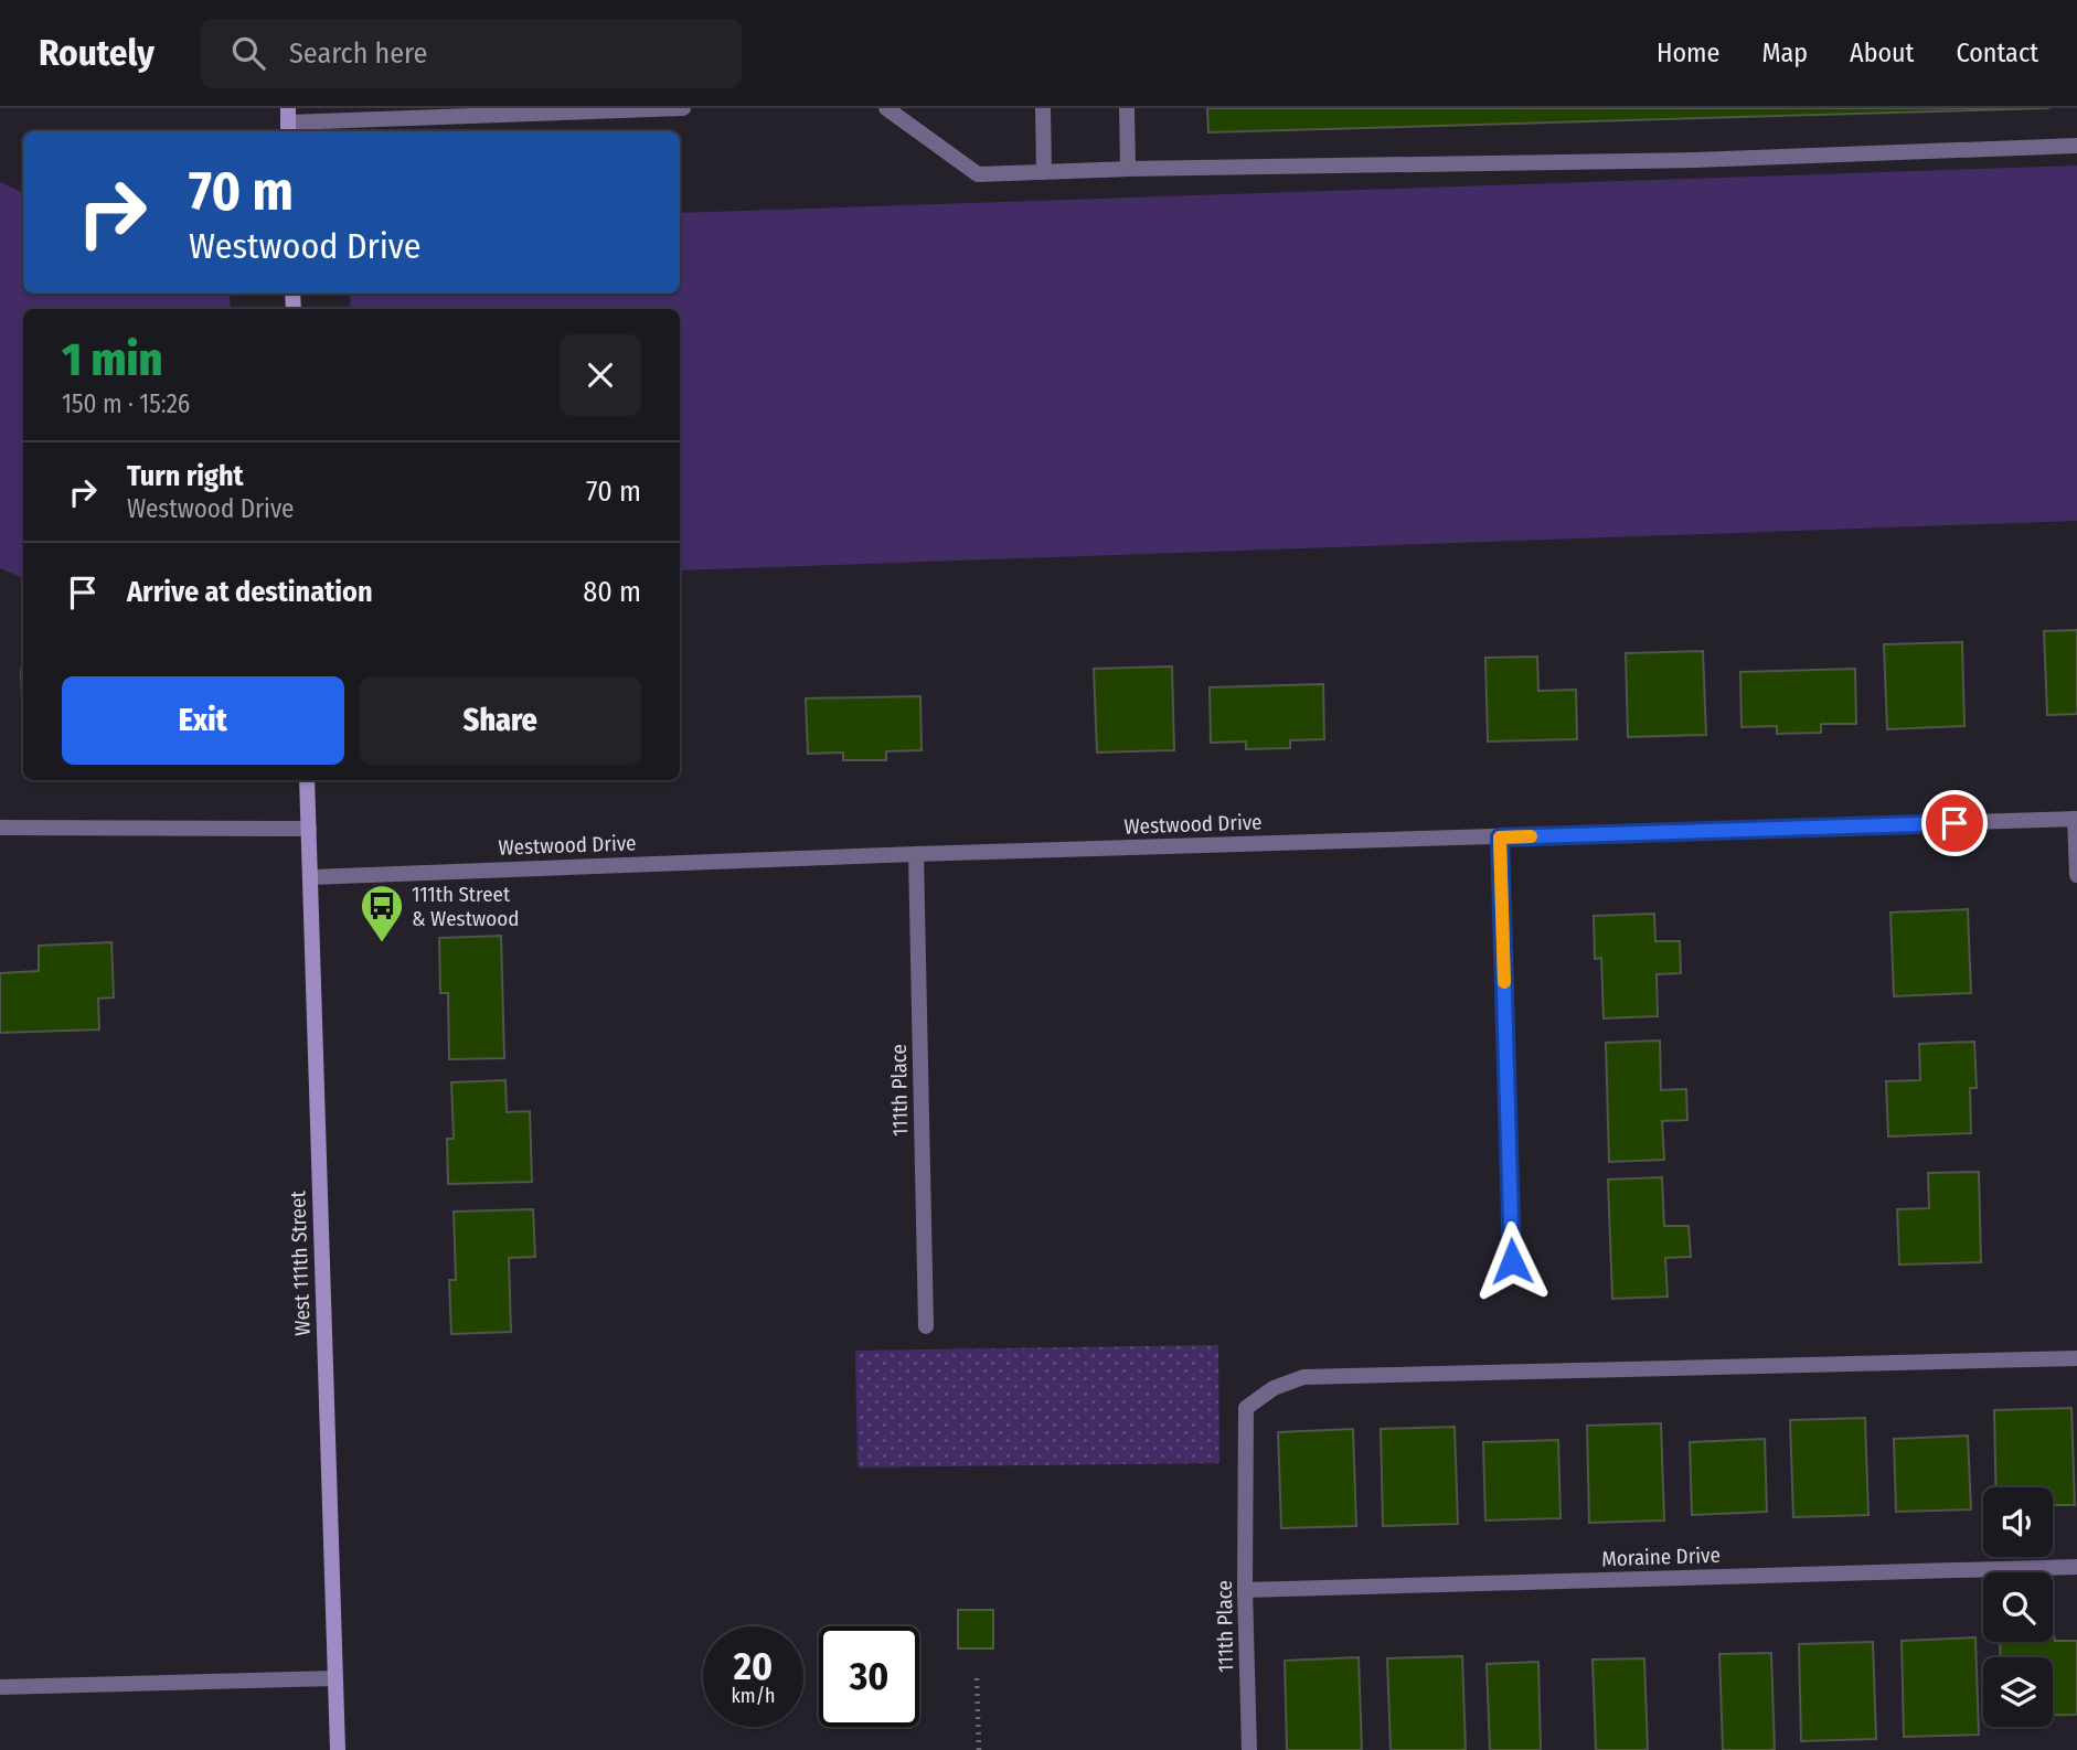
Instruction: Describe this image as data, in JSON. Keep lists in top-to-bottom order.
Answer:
{
  "streets": {
    "main road": ["West 111th Street"],
    "street": ["Westwood Drive", "111th Place", "Moraine Drive"]
  },
  "crossings": [
    ["Westwood Drive", "111th Place"],
    ["Westwood Drive", "West 111th Street"],
    ["111th Place", "Moraine Drive"]
  ],
  "places": {
    "bus stop": ["111th Street & Westwood"]
  },
  "page": {
    "header": "Routely",
    "search": "Search here",
    "nav": [
      "Home",
      "Map",
      "About",
      "Contact"
    ],
    "turn": ["70 m", "Westwood Drive"],
    "heading": ["1 min", "150 m · 15:26"],
    "list": [
      {
        "name": "Turn right",
        "note": "Westwood Drive",
        "value": "70 m"
      },
      {
        "name": "Arrive at destination",
        "value": "80 m"
      }
    ],
    "buttons": ["Exit", "Share"],
    "speed": "20 km/h",
    "limit": "30"
  }
}
